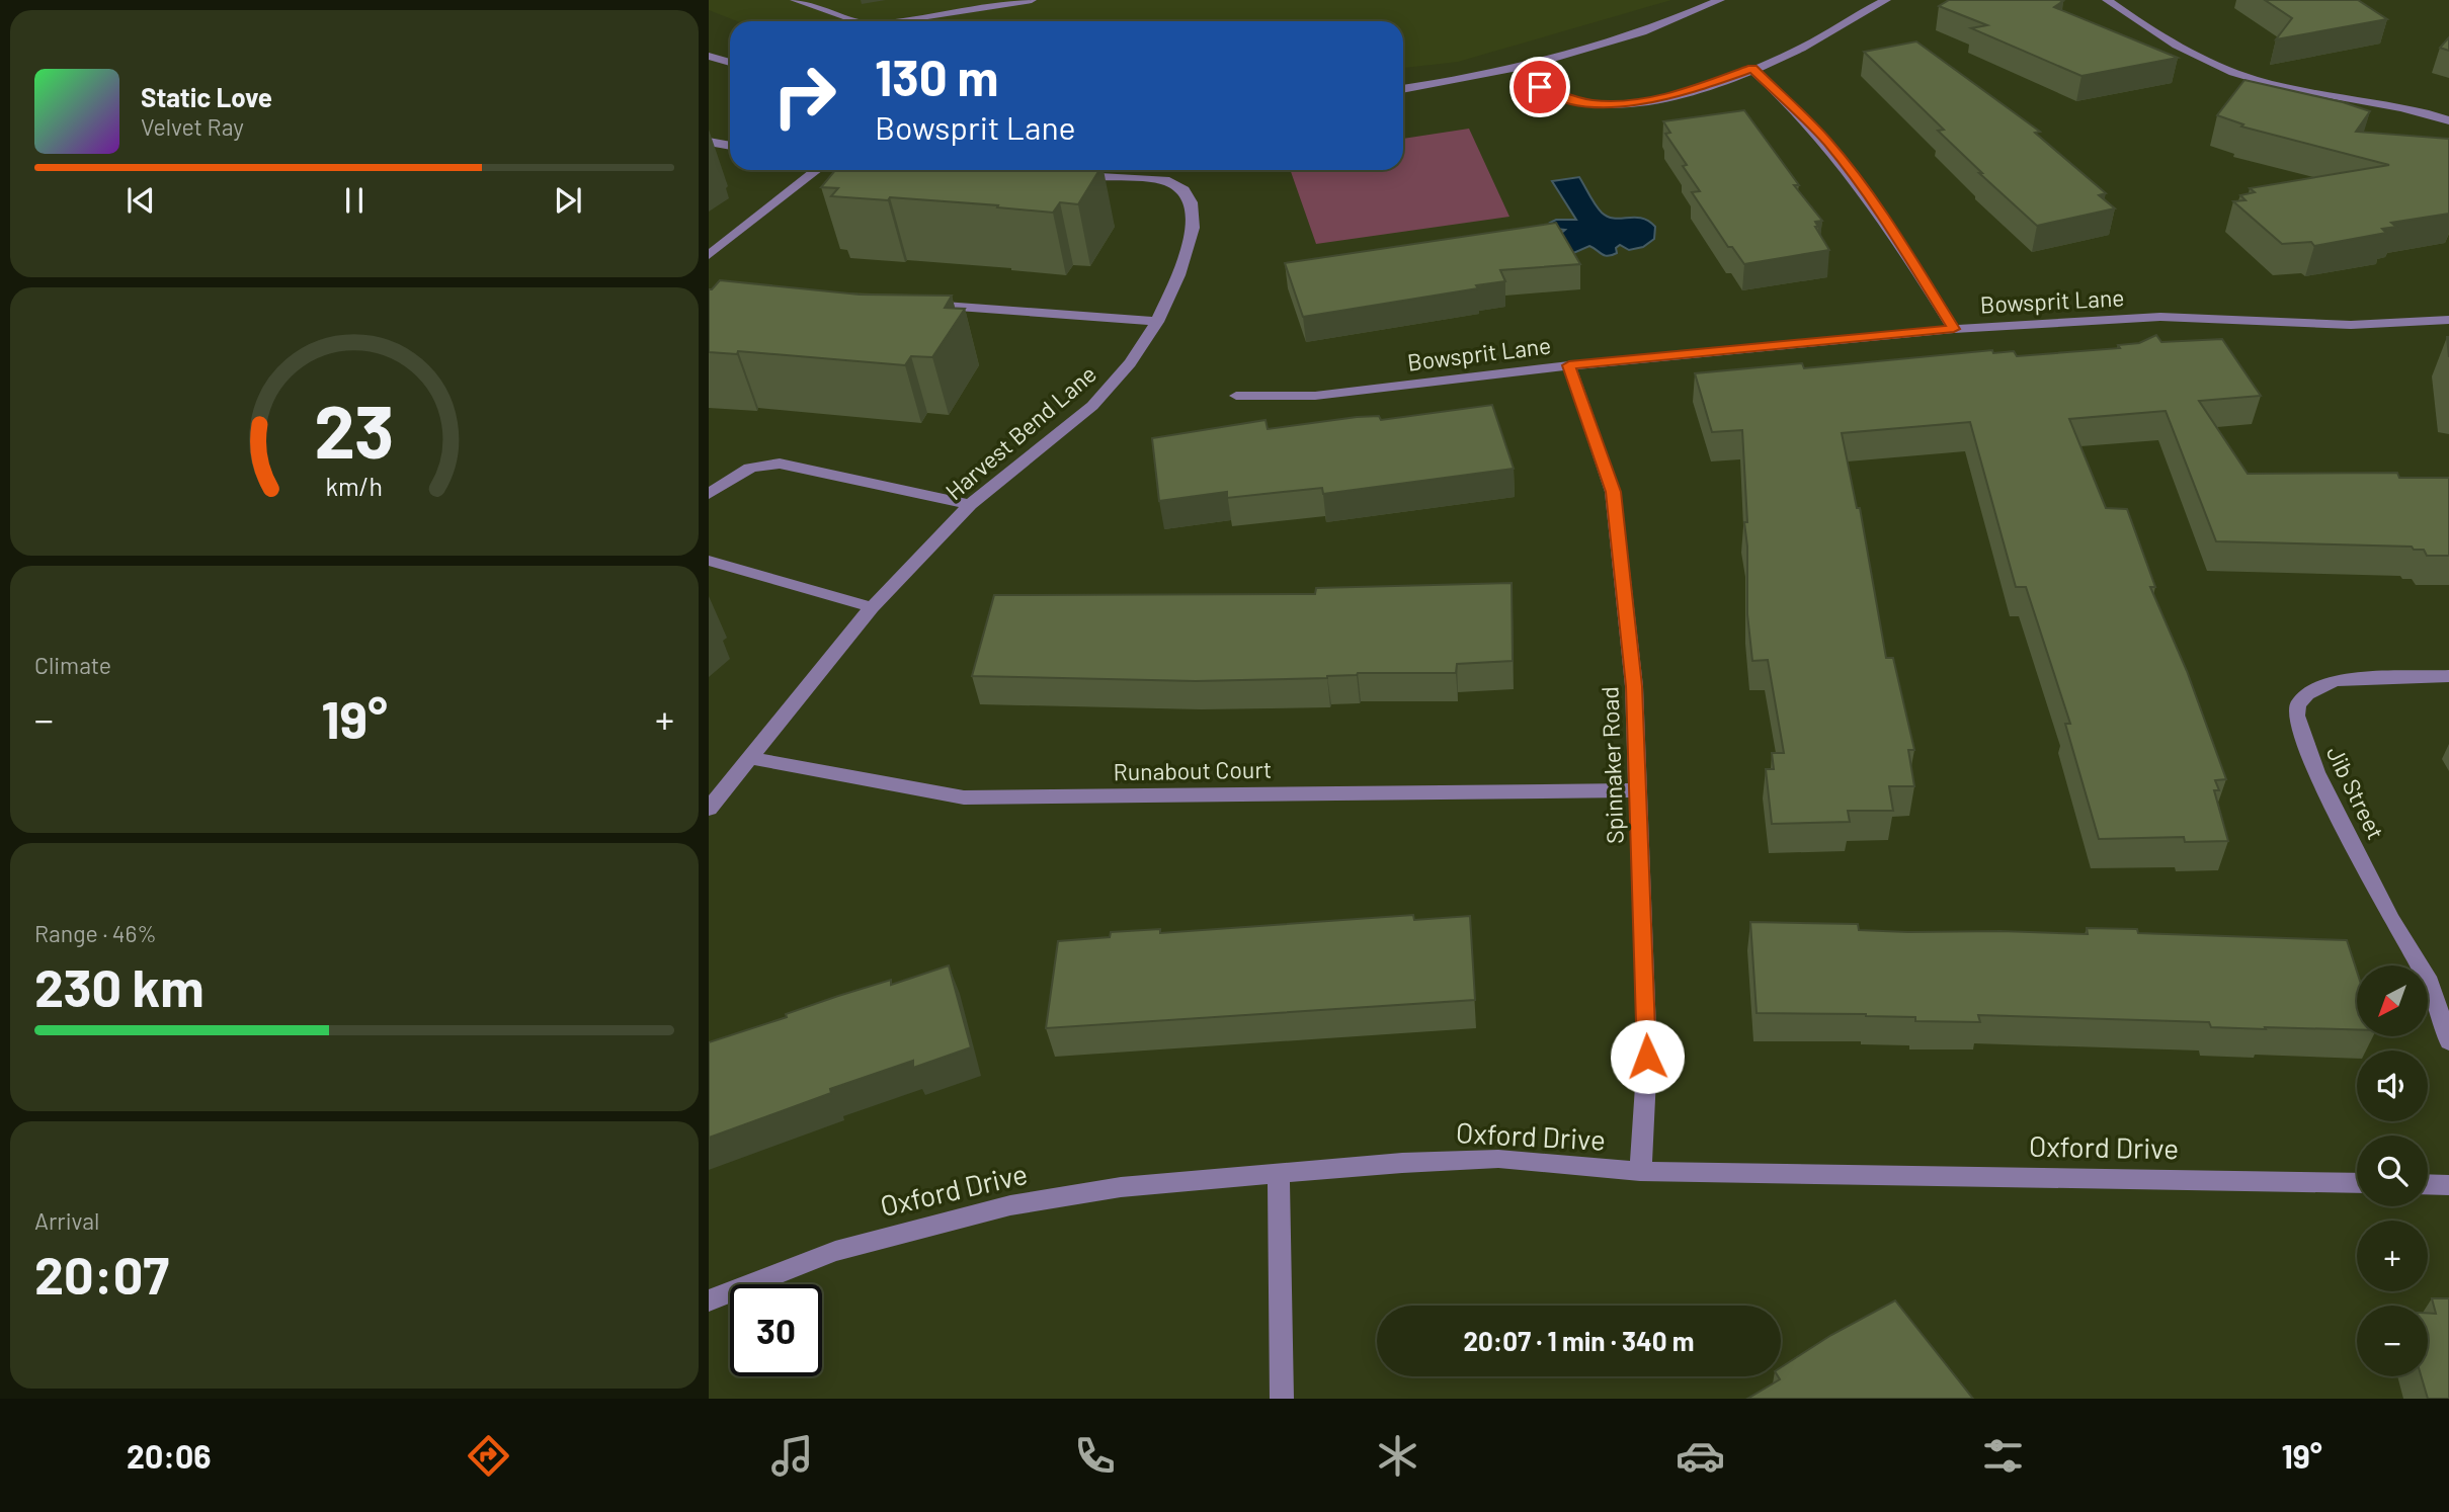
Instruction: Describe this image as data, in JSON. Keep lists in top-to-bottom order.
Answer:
{
  "streets": {
    "street": [
      "Bowsprit Lane",
      "Harvest Bend Lane",
      "Spinnaker Road",
      "Runabout Court",
      "Jib Street",
      "Oxford Drive"
    ]
  },
  "crossings": [
    ["Bowsprit Lane", "Spinnaker Road"],
    ["Harvest Bend Lane", "Runabout Court"],
    ["Spinnaker Road", "Runabout Court"],
    ["Spinnaker Road", "Oxford Drive"]
  ],
  "north": "bottom left",
  "page": {
    "turn": ["130 m", "Bowsprit Lane"],
    "song": ["Static Love", "Velvet Ray"],
    "tile": [
      "Climate",
      ["Range · 46%", "230 km"],
      ["Arrival", "20:07"]
    ],
    "heat": ["−", "19°", "+"],
    "map_buttons": ["+", "−"],
    "limit": "30",
    "trip": "20:07 · 1 min · 340 m",
    "tabs": ["20:06", "19°"],
    "gauge": ["23", "km/h"]
  }
}
